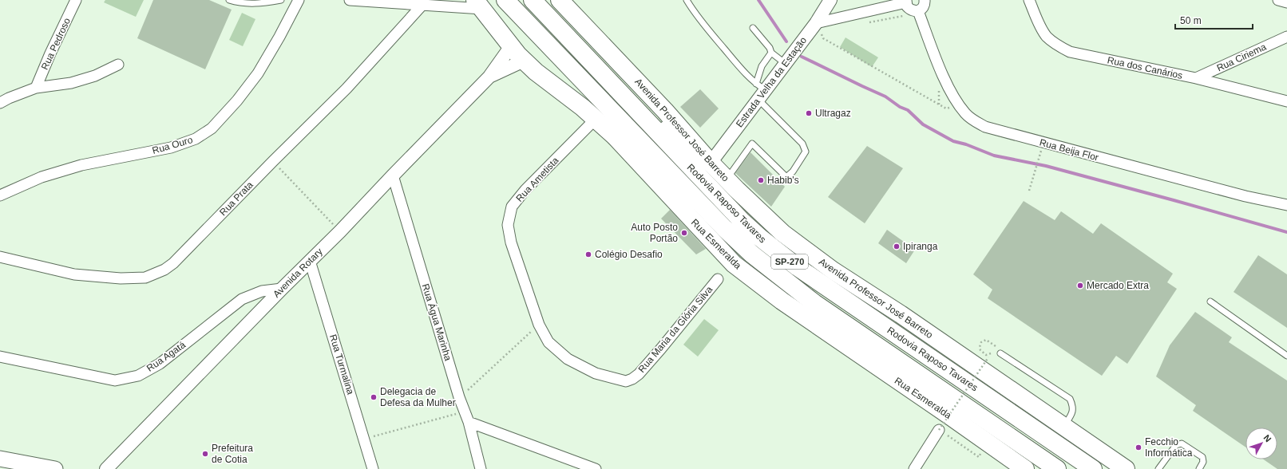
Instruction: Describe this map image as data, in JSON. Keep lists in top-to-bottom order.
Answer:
{
  "streets": {
    "highway": [
      "Avenida Professor José Barreto",
      "Rodovia Raposo Tavares",
      "Rua Esmeralda",
      "SP-270"
    ],
    "street": [
      "Rua Pedroso",
      "Rua Ciriema",
      "Rua dos Canários",
      "Estrada Velha da Estação",
      "Rua Ouro",
      "Rua Beija Flor",
      "Rua Ametista",
      "Rua Prata",
      "Avenida Rotary",
      "Rua Água Marinha",
      "Rua Maria da Glória Silva",
      "Rua Agatá",
      "Rua Turmalina"
    ]
  },
  "crossings": [
    ["Rua Ciriema", "Rua dos Canários"],
    ["Estrada Velha da Estação", "Avenida Professor José Barreto"],
    ["Rua Ametista", "Rua Esmeralda"],
    ["Rua Ametista", "Rua Maria da Glória Silva"],
    ["Rua Esmeralda", "Avenida Rotary"],
    ["Avenida Rotary", "Rua Água Marinha"],
    ["Avenida Rotary", "Rua Agatá"],
    ["Avenida Rotary", "Rua Turmalina"]
  ],
  "places": [
    "Ultragaz",
    "Habib's",
    "Auto Posto Portão",
    "Ipiranga",
    "Colégio Desafio",
    "Mercado Extra",
    "Delegacia de Defesa da Mulher",
    "Fecchio Informática",
    "Prefeitura de Cotia"
  ],
  "scale_bar": "50 m",
  "north": "top right"
}
